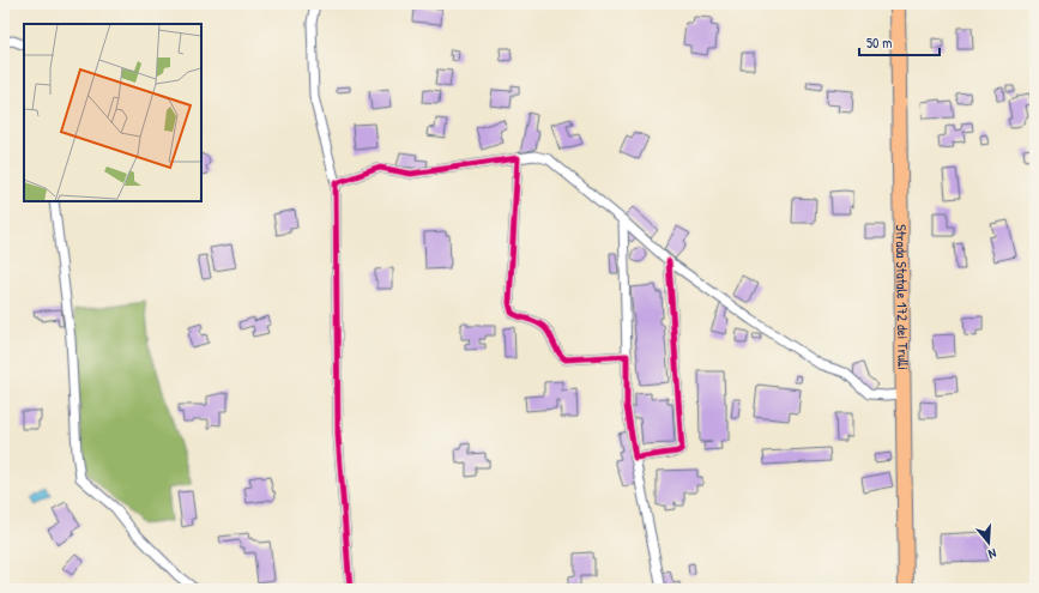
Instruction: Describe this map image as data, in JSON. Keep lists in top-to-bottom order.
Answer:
{
  "streets": {
    "main road": ["Strada Statale 172 dei Trulli"]
  },
  "scale_bar": "50 m",
  "north": "bottom"
}
